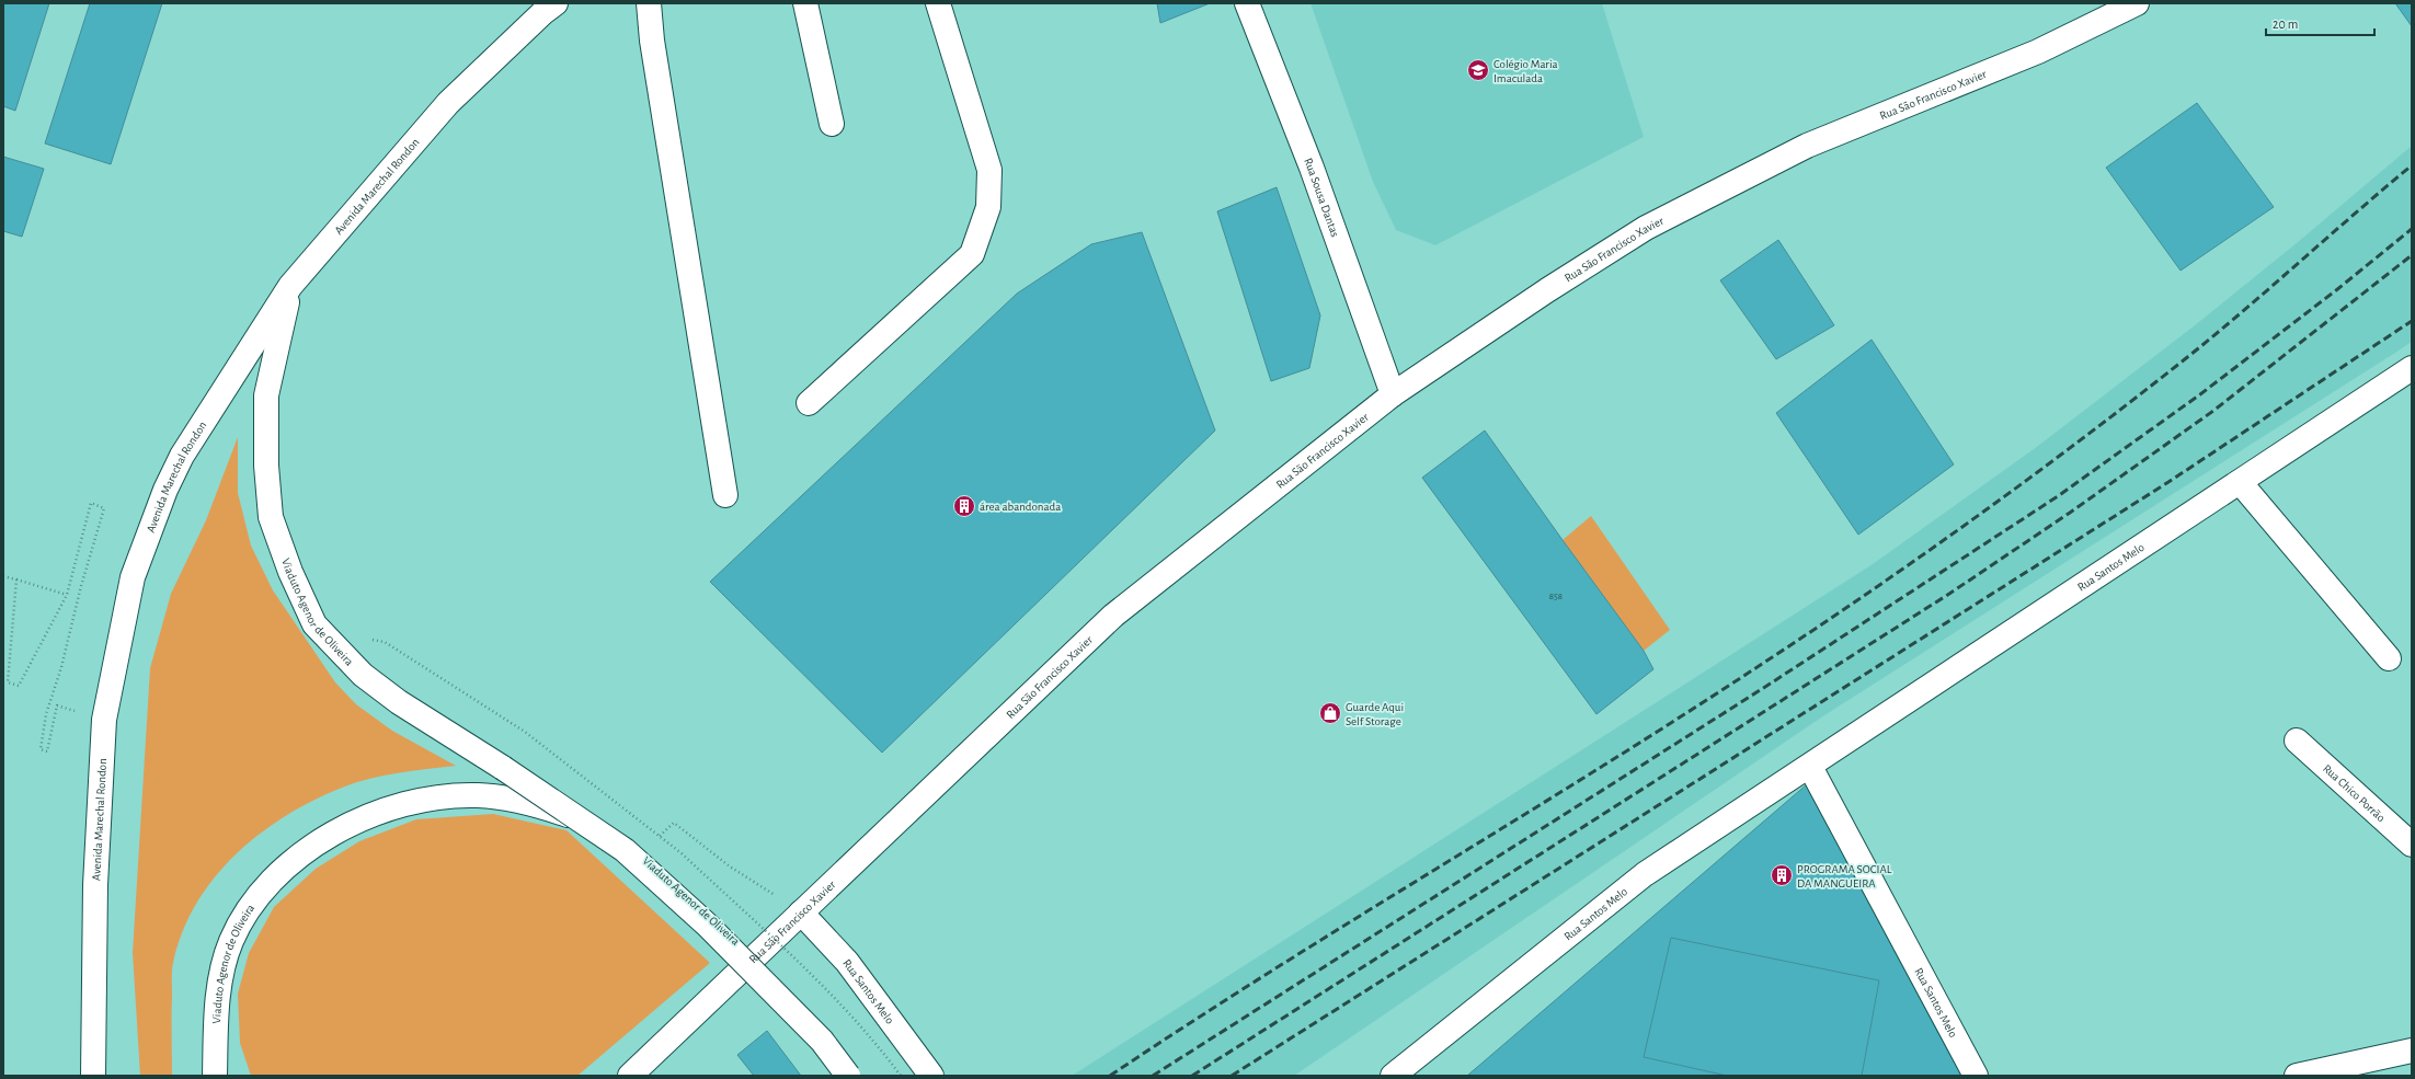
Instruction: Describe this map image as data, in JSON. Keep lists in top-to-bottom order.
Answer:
{
  "streets": {
    "main road": [
      "Rua São Francisco Xavier",
      "Avenida Marechal Rondon",
      "Rua Sousa Dantas",
      "Rua Santos Melo",
      "Viaduto Agenor de Oliveira",
      "Rua Chico Porrão"
    ]
  },
  "crossings": [
    ["Rua São Francisco Xavier", "Rua Sousa Dantas"],
    ["Rua São Francisco Xavier", "Rua Santos Melo"],
    ["Avenida Marechal Rondon", "Viaduto Agenor de Oliveira"]
  ],
  "places": {
    "school or university": ["Colégio Maria Imaculada"],
    "building": ["área abandonada", "PROGRAMA SOCIAL DA MANGUEIRA"],
    "shop": ["Guarde Aqui Self Storage"]
  },
  "house_numbers": ["858"],
  "scale_bar": "20 m"
}
